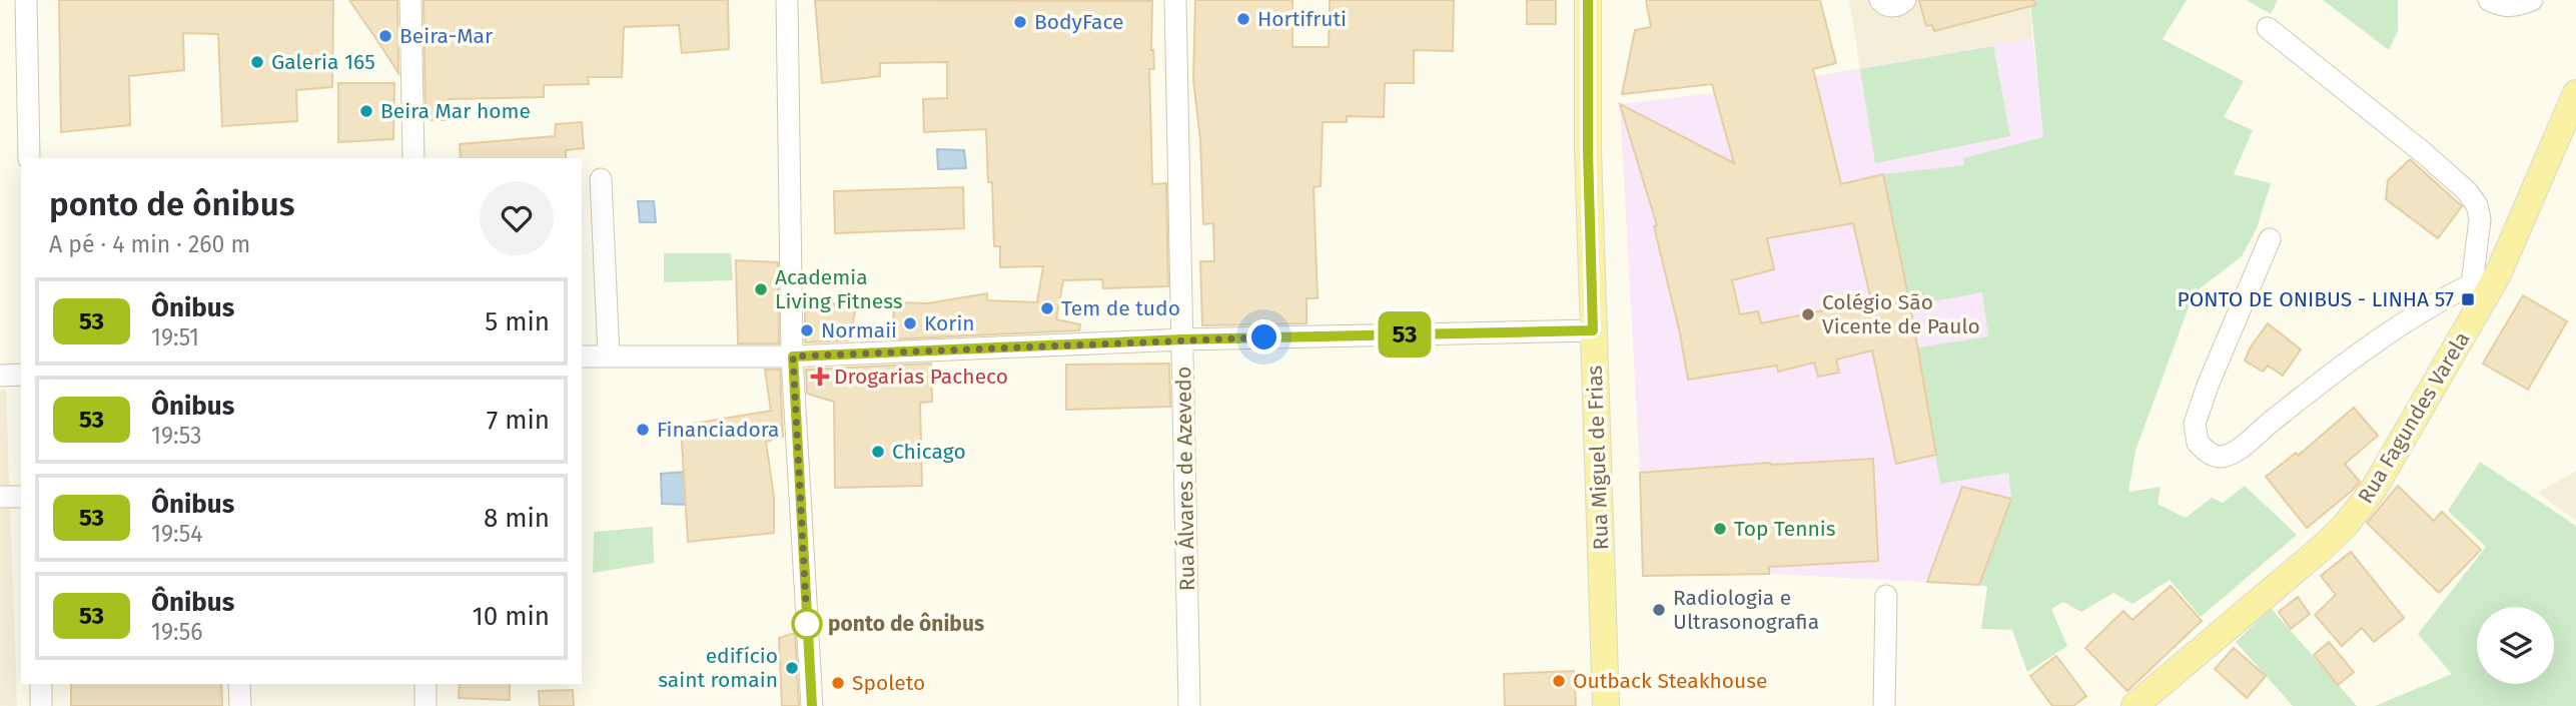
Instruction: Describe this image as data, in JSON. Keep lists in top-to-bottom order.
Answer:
{
  "streets": {
    "main road": ["Rua Fagundes Varela", "Rua Miguel de Frias"],
    "street": ["Rua Álvares de Azevedo"]
  },
  "places": {
    "other": [
      "Hortifruti",
      "BodyFace",
      "Beira-Mar",
      "Galeria 165",
      "Beira Mar home",
      "Academia Living Fitness",
      "Tem de tudo",
      "Colégio São Vicente de Paulo",
      "Korin",
      "Normaii",
      "Financiadora",
      "Chicago",
      "Top Tennis",
      "Radiologia e Ultrasonografia",
      "ponto de ônibus",
      "edifício saint romain",
      "Outback Steakhouse",
      "Spoleto"
    ],
    "transit": ["PONTO DE ONIBUS - LINHA 57"],
    "health": ["Drogarias Pacheco"]
  },
  "lines": ["bus line 53"],
  "page": {
    "on_map": "53",
    "heading": ["ponto de ônibus", "A pé · 4 min · 260 m"],
    "list": [
      {
        "mark": "53",
        "name": "Ônibus",
        "note": "19:51",
        "value": "5 min"
      },
      {
        "mark": "53",
        "name": "Ônibus",
        "note": "19:53",
        "value": "7 min"
      },
      {
        "mark": "53",
        "name": "Ônibus",
        "note": "19:54",
        "value": "8 min"
      },
      {
        "mark": "53",
        "name": "Ônibus",
        "note": "19:56",
        "value": "10 min"
      }
    ]
  }
}
